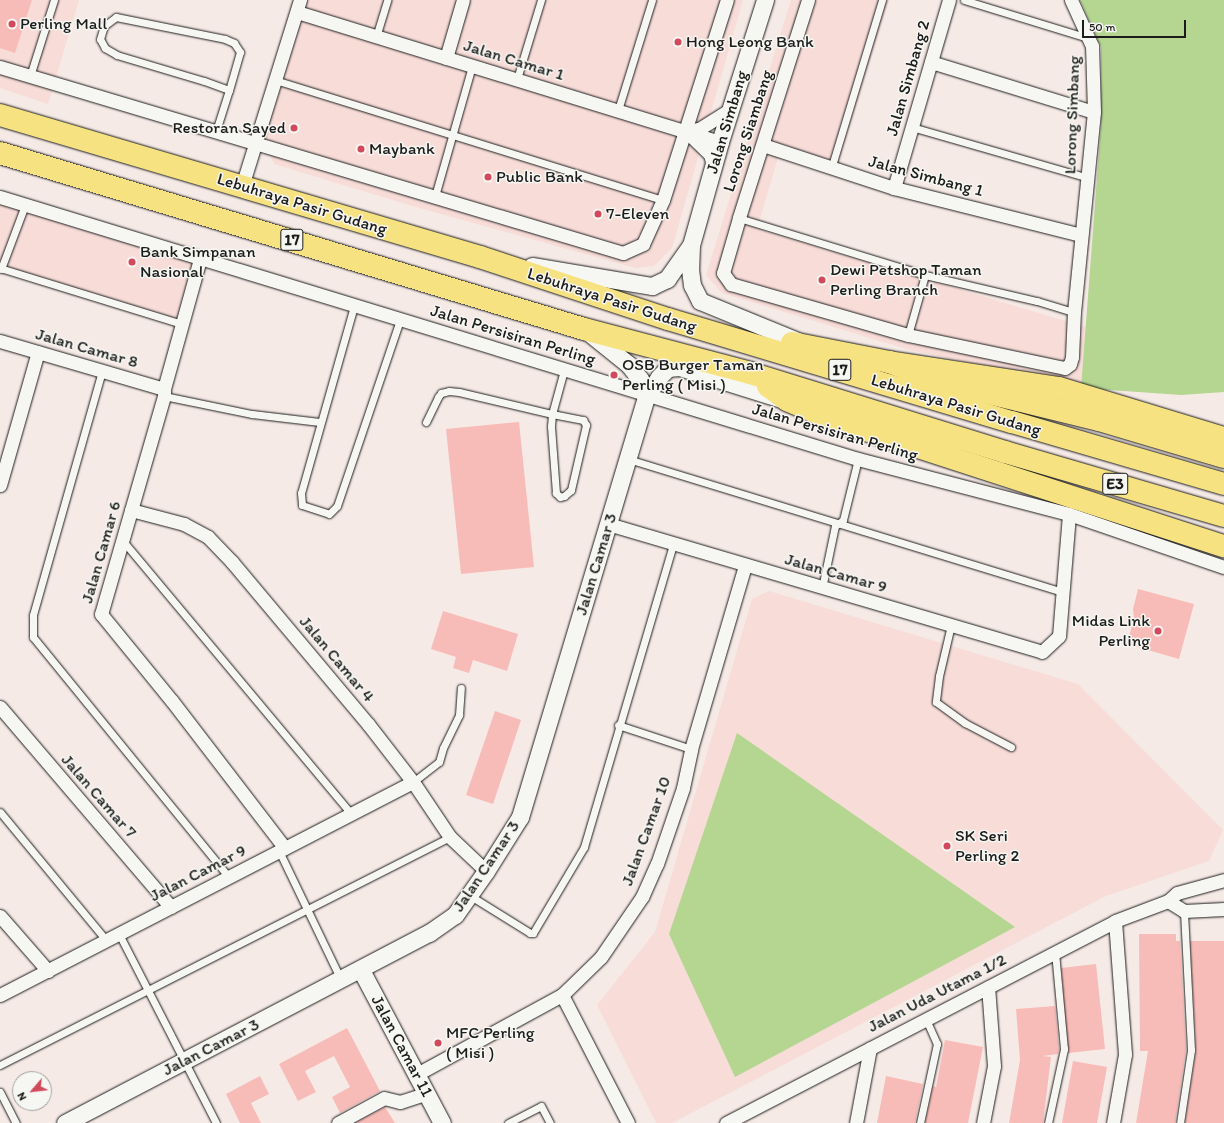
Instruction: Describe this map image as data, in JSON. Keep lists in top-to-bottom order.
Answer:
{
  "streets": {
    "highway": ["Lebuhraya Pasir Gudang", "17", "E3"],
    "street": [
      "Jalan Camar 1",
      "Jalan Simbang 2",
      "Lorong Simbang",
      "Jalan Simbang",
      "Lorong Siambang",
      "Jalan Simbang 1",
      "Jalan Persisiran Perling",
      "Jalan Camar 8",
      "Jalan Camar 6",
      "Jalan Camar 3",
      "Jalan Camar 9",
      "Jalan Camar 4",
      "Jalan Camar 7",
      "Jalan Camar 10",
      "Jalan Uda Utama 1/2",
      "Jalan Camar 11"
    ]
  },
  "crossings": [
    ["Jalan Camar 1", "Jalan Simbang"],
    ["Jalan Simbang 2", "Jalan Simbang 1"],
    ["Lorong Simbang", "Jalan Simbang 1"],
    ["Lorong Siambang", "Jalan Simbang 1"],
    ["Jalan Persisiran Perling", "Jalan Camar 6"],
    ["Jalan Persisiran Perling", "Jalan Camar 3"],
    ["Jalan Camar 8", "Jalan Camar 6"],
    ["Jalan Camar 6", "Jalan Camar 9"],
    ["Jalan Camar 6", "Jalan Camar 4"],
    ["Jalan Camar 3", "Jalan Camar 9"],
    ["Jalan Camar 3", "Jalan Camar 4"],
    ["Jalan Camar 3", "Jalan Camar 11"],
    ["Jalan Camar 9", "Jalan Camar 4"],
    ["Jalan Camar 9", "Jalan Camar 7"],
    ["Jalan Camar 9", "Jalan Camar 10"],
    ["Jalan Camar 10", "Jalan Camar 11"]
  ],
  "places": [
    "Perling Mall",
    "Hong Leong Bank",
    "Restoran Sayed",
    "Maybank",
    "Public Bank",
    "7-Eleven",
    "Bank Simpanan Nasional",
    "Dewi Petshop Taman Perling Branch",
    "OSB Burger Taman Perling ( Misi )",
    "Midas Link Perling",
    "SK Seri Perling 2",
    "MFC Perling ( Misi )"
  ],
  "scale_bar": "50 m",
  "north": "bottom left"
}
